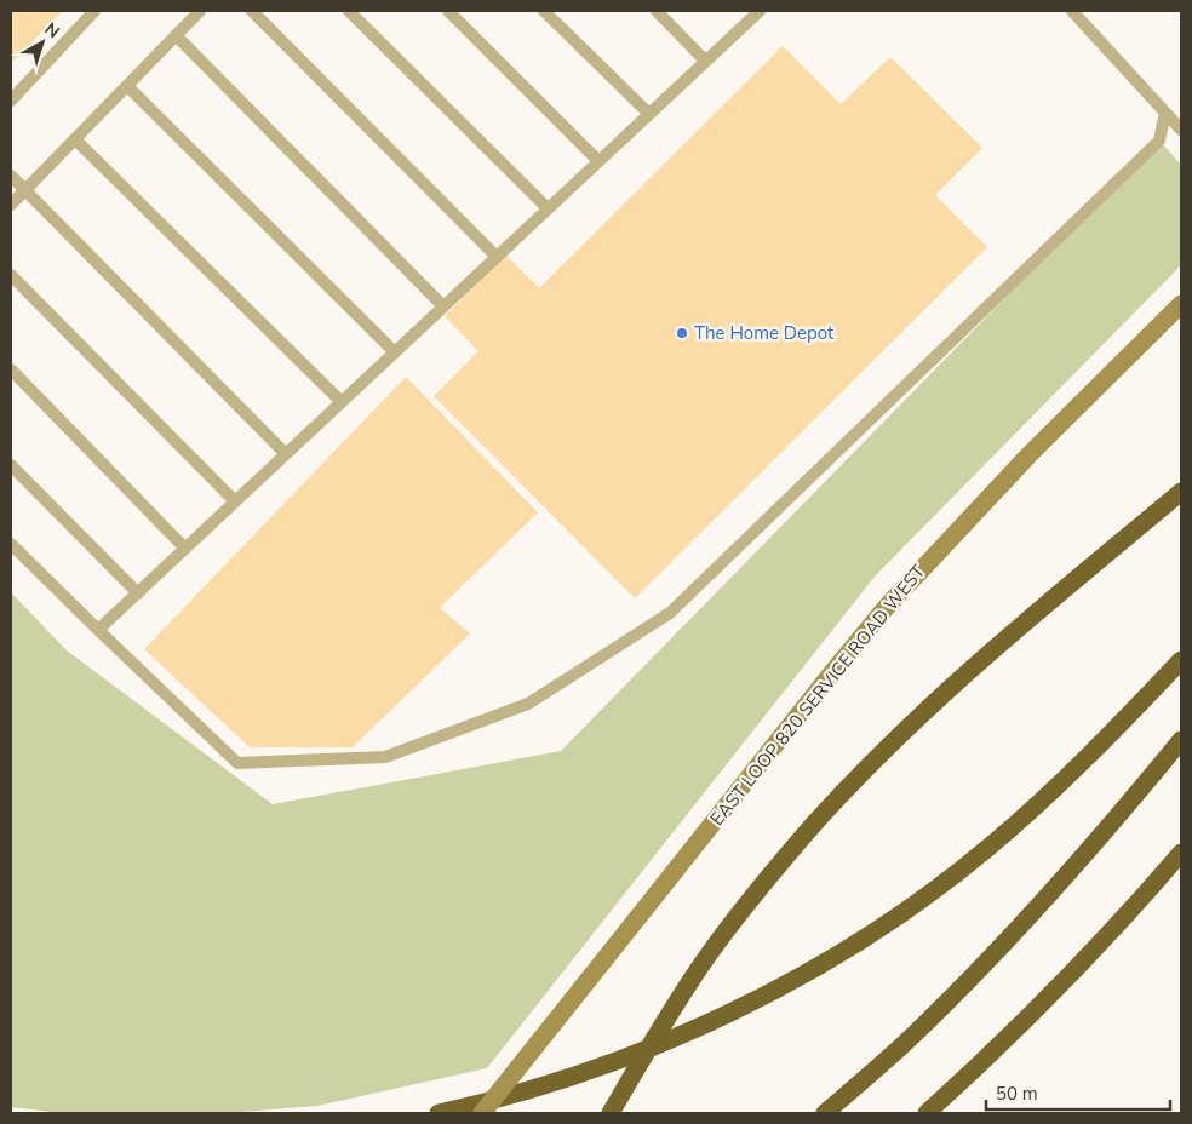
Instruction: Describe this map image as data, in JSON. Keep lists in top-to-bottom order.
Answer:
{
  "streets": {
    "main road": ["EAST LOOP 820 SERVICE ROAD WEST"]
  },
  "places": ["The Home Depot"],
  "scale_bar": "50 m",
  "north": "top right"
}
